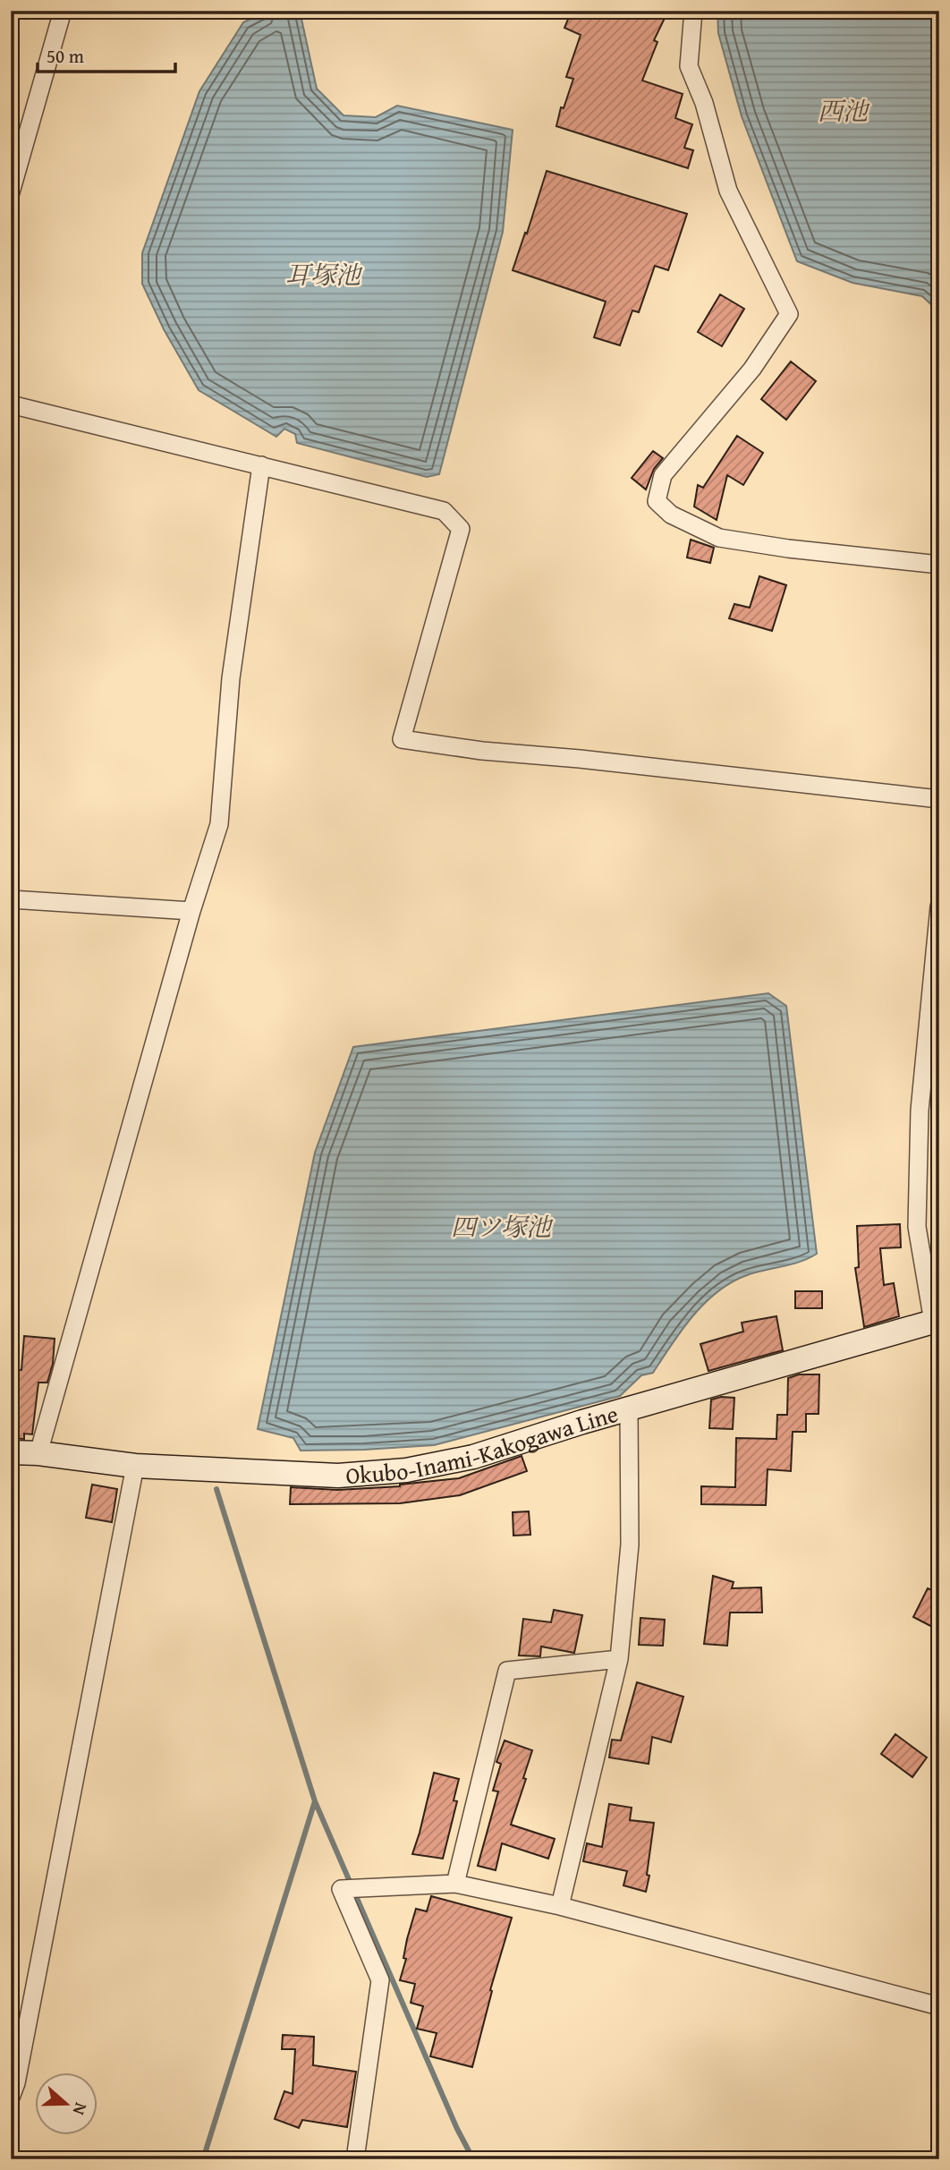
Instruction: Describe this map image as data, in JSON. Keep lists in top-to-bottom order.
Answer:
{
  "streets": {
    "main road": ["Okubo-Inami-Kakogawa Line"]
  },
  "water": ["西池", "耳塚池", "四ツ塚池"],
  "scale_bar": "50 m",
  "north": "right"
}
